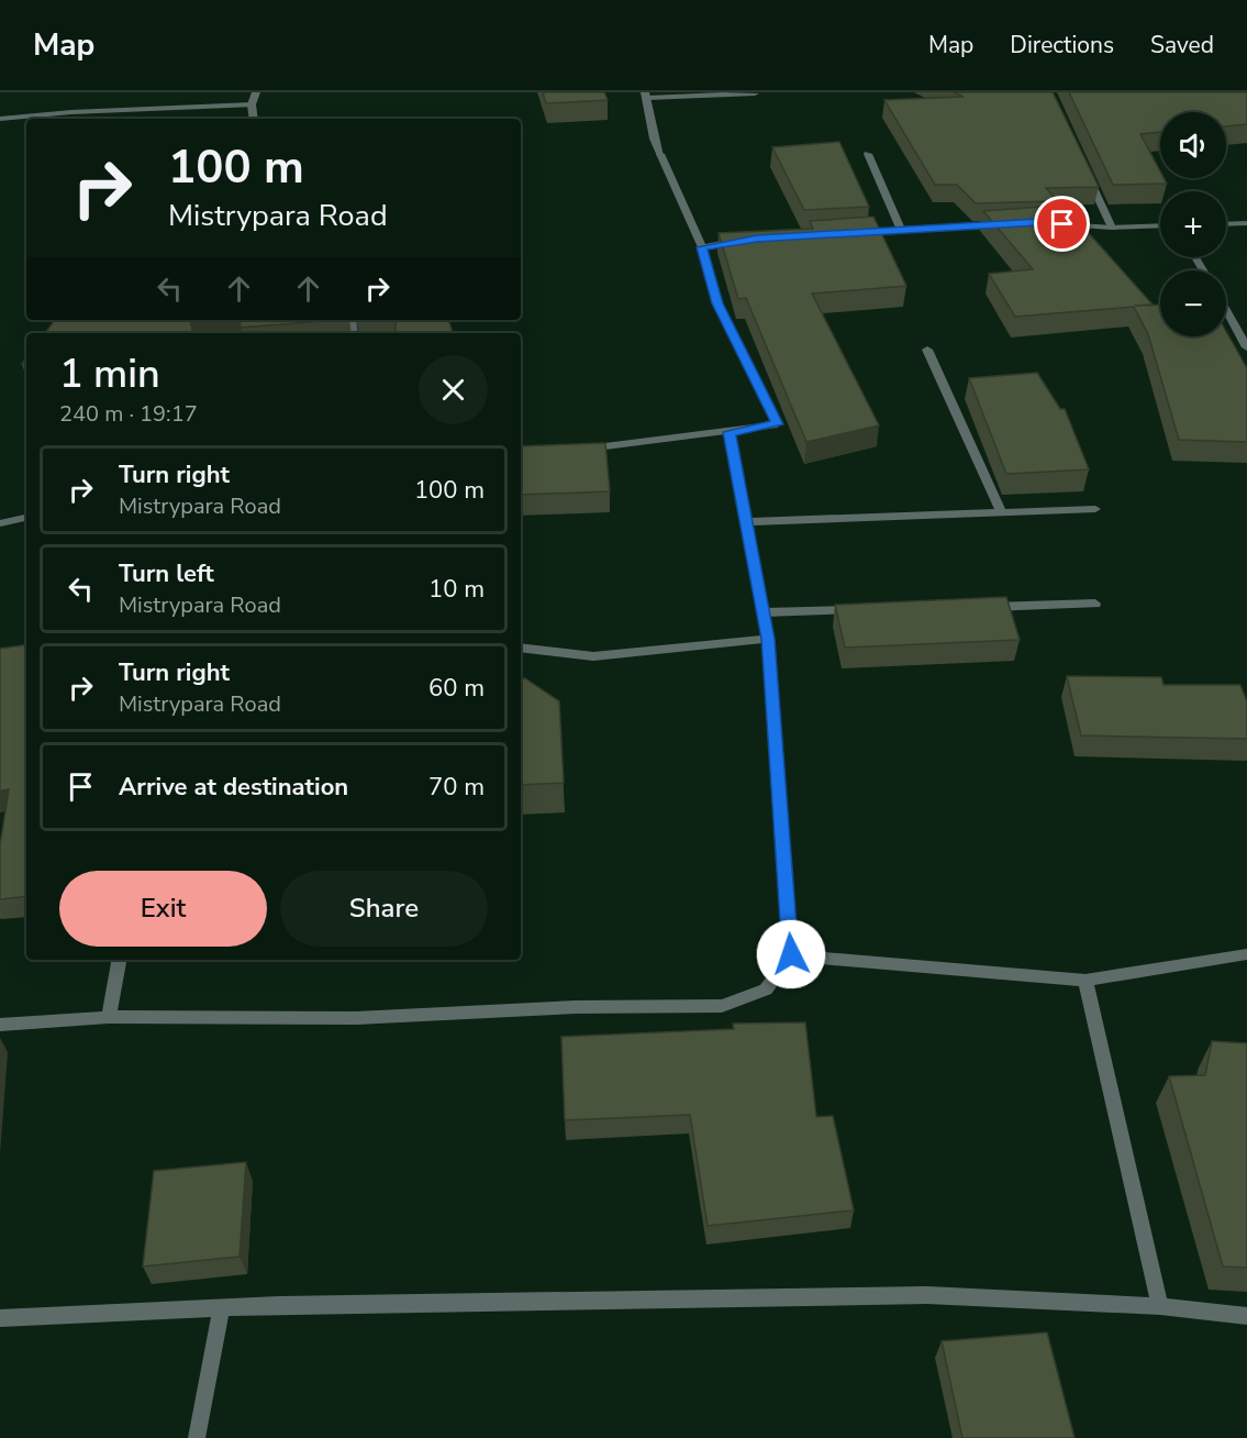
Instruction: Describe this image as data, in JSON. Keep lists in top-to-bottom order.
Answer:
{
  "page": {
    "header": "Map",
    "nav": ["Map", "Directions", "Saved"],
    "map_buttons": ["+", "−"],
    "turn": ["100 m", "Mistrypara Road"],
    "heading": ["1 min", "240 m · 19:17"],
    "list": [
      {
        "name": "Turn right",
        "note": "Mistrypara Road",
        "value": "100 m"
      },
      {
        "name": "Turn left",
        "note": "Mistrypara Road",
        "value": "10 m"
      },
      {
        "name": "Turn right",
        "note": "Mistrypara Road",
        "value": "60 m"
      },
      {
        "name": "Arrive at destination",
        "value": "70 m"
      }
    ],
    "buttons": ["Exit", "Share"]
  }
}
